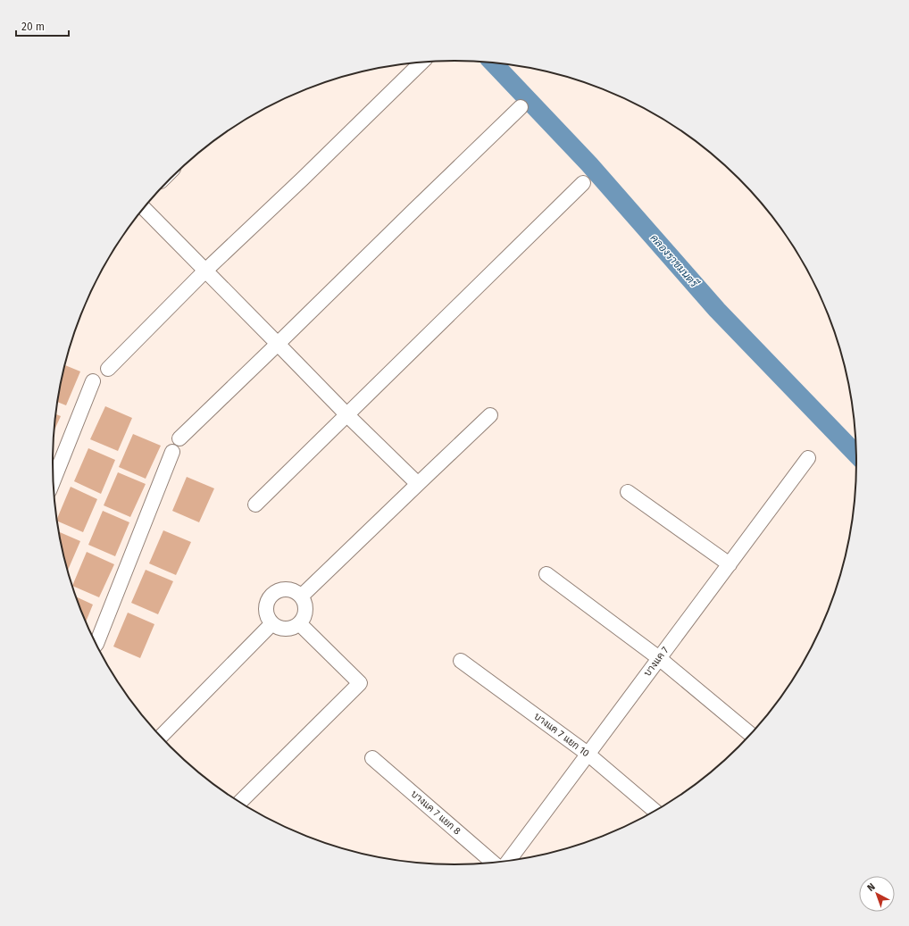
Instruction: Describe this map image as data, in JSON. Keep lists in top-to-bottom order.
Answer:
{
  "streets": {
    "street": ["บางแค 7", "บางแค 7 แยก 10", "บางแค 7 แยก 8"]
  },
  "crossings": [
    ["บางแค 7", "บางแค 7 แยก 10"]
  ],
  "water": ["คลองราชมนตรี"],
  "scale_bar": "20 m",
  "north": "top left"
}
